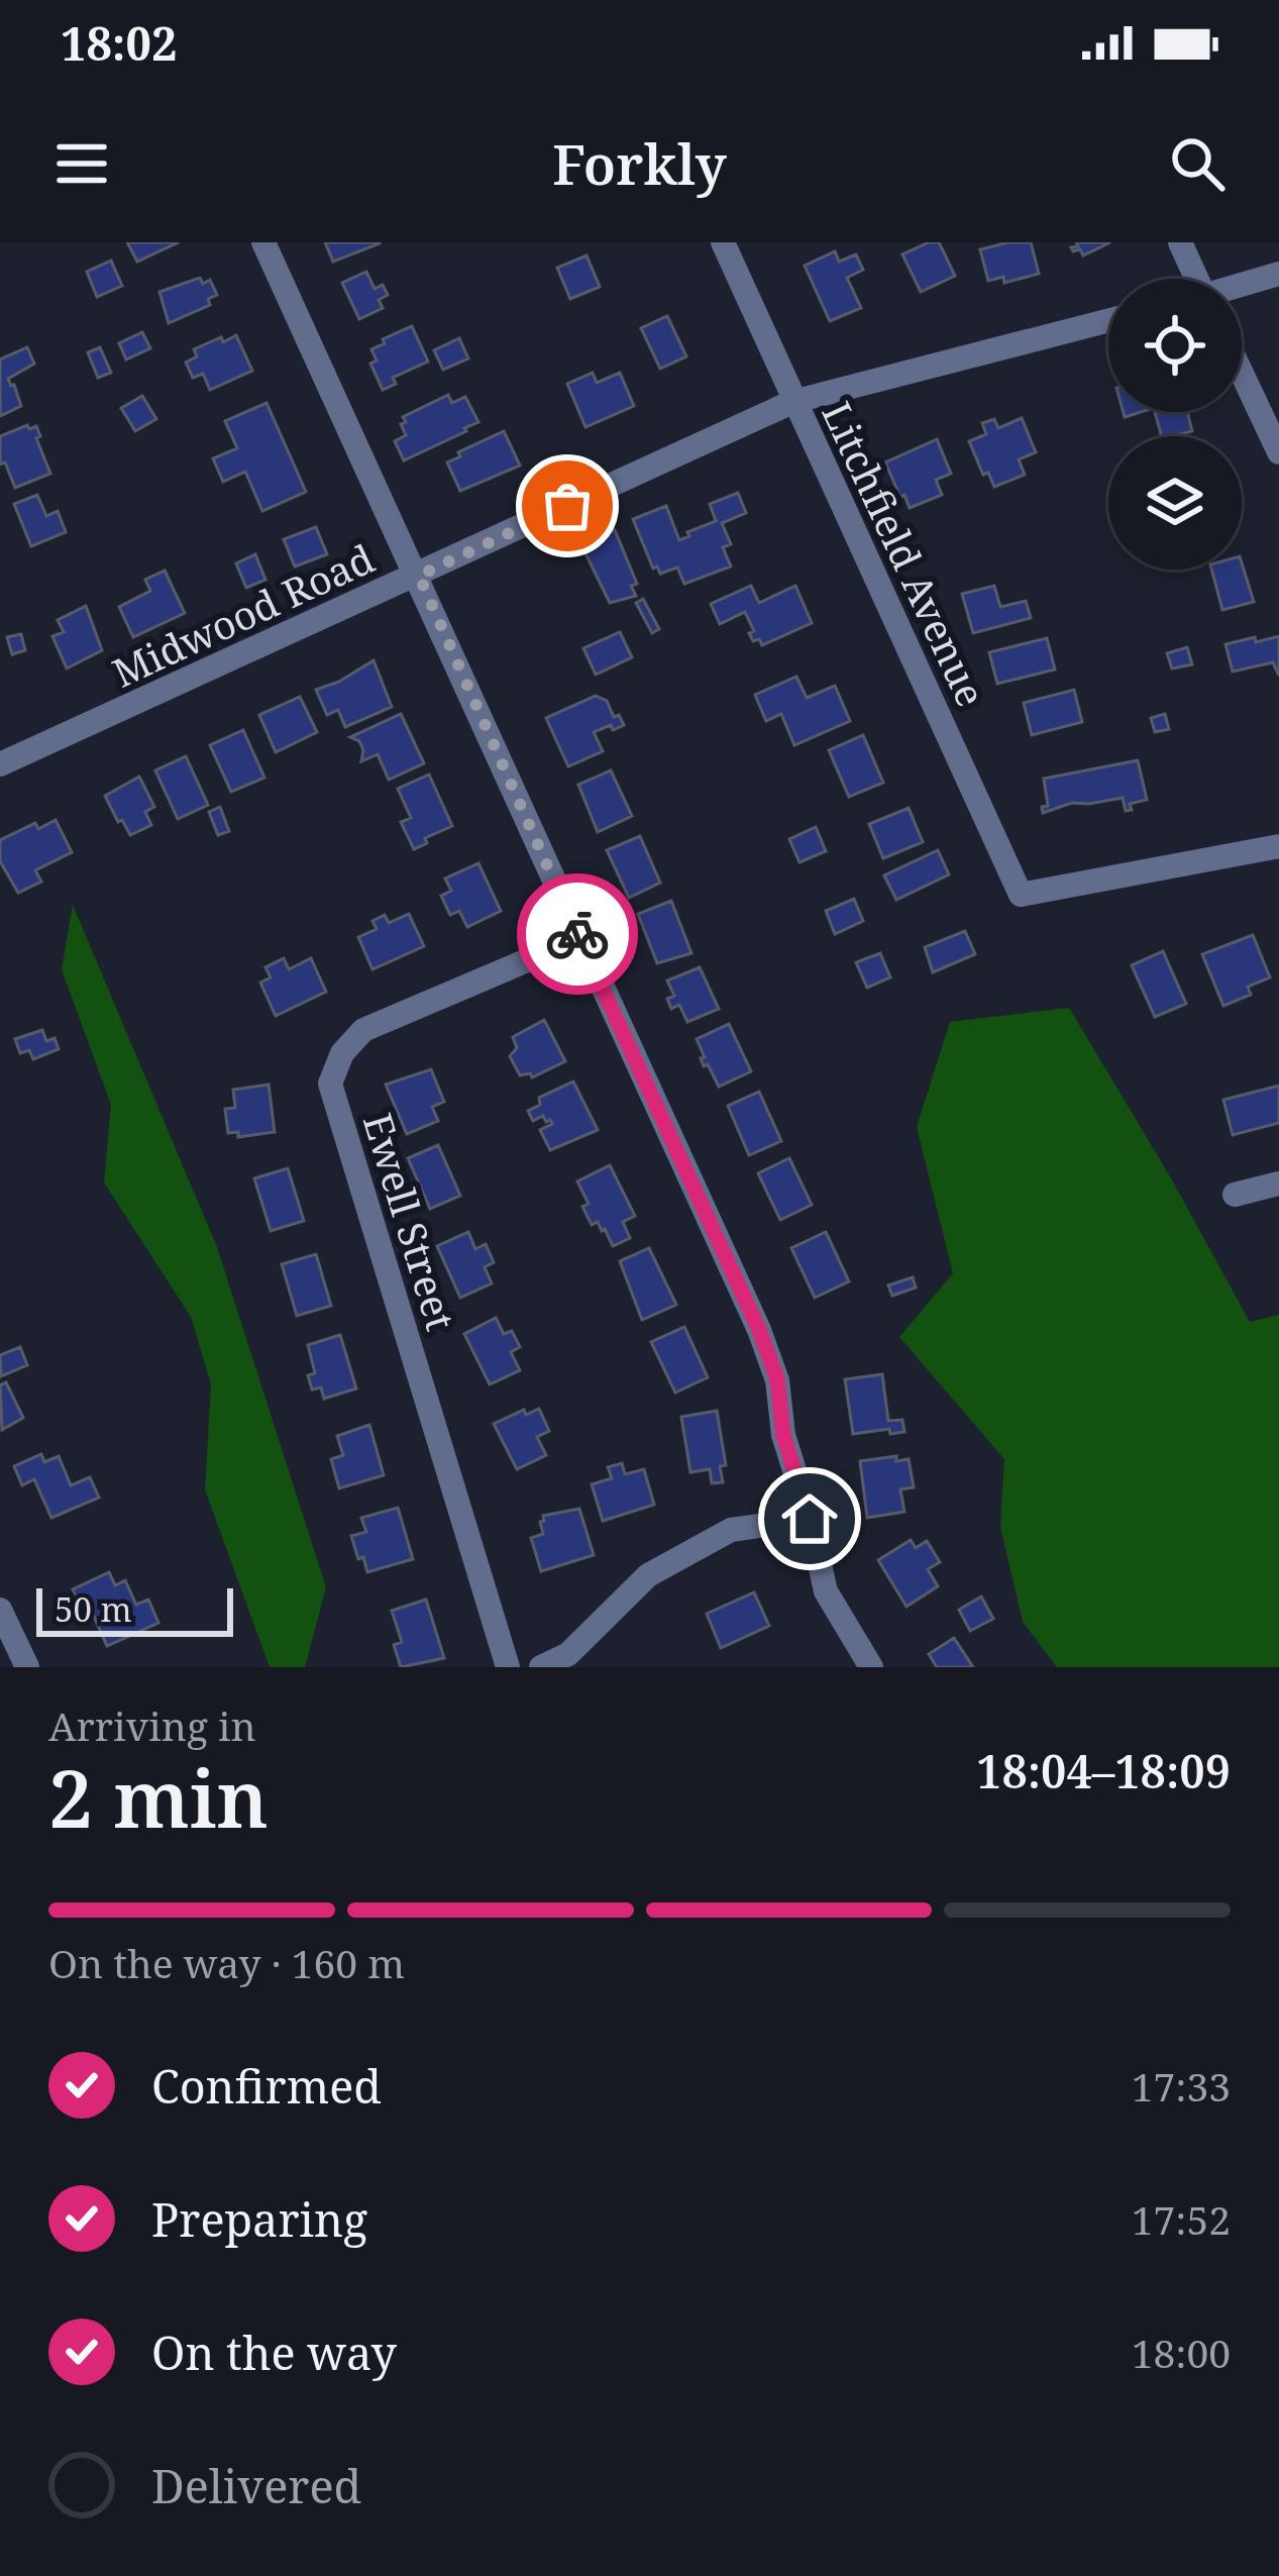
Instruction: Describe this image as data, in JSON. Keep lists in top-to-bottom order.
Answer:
{
  "streets": {
    "street": ["Litchfield Avenue", "Midwood Road", "Ewell Street"]
  },
  "crossings": [
    ["Litchfield Avenue", "Midwood Road"]
  ],
  "scale_bar": "50 m",
  "page": {
    "status": "18:02",
    "header": "Forkly",
    "scale": "50 m",
    "heading": ["2 min", "Arriving in", "18:04–18:09"],
    "bar": "On the way · 160 m",
    "list": [
      ["Confirmed", "17:33"],
      ["Preparing", "17:52"],
      ["On the way", "18:00"],
      "Delivered"
    ]
  }
}
